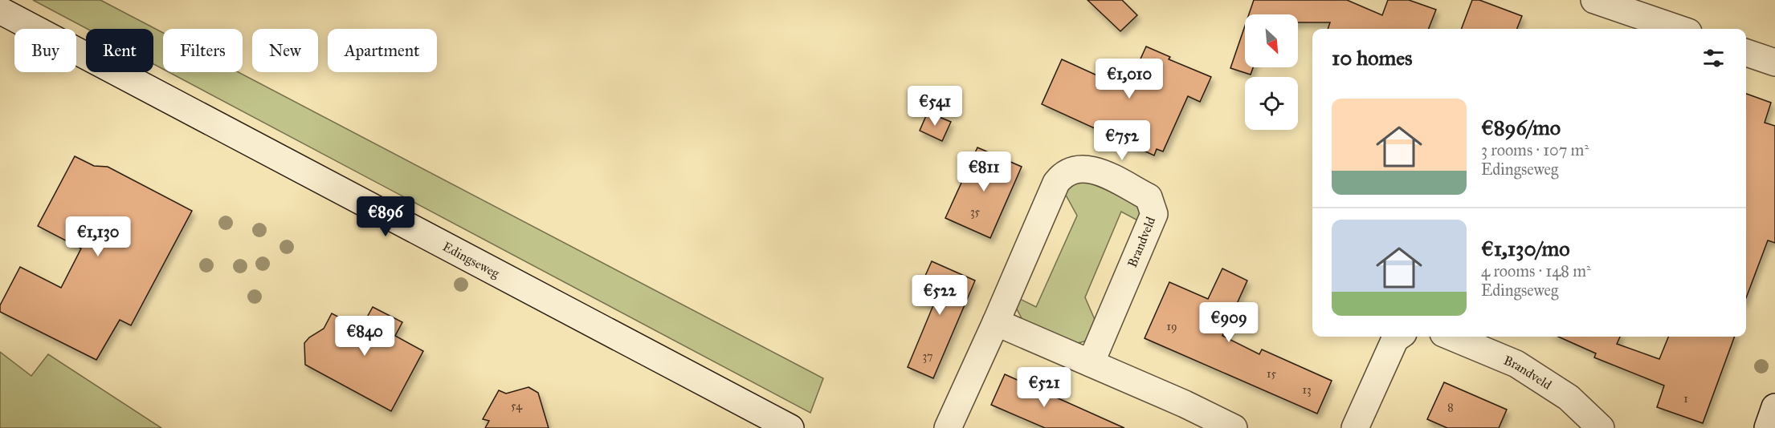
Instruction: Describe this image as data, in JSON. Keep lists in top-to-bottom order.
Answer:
{
  "streets": {
    "street": ["Brandveld", "Edingseweg"]
  },
  "house_numbers": [
    "35",
    "19",
    "37",
    "15",
    "13",
    "1",
    "54",
    "8"
  ],
  "north": "bottom right",
  "page": {
    "chip": [
      "Buy",
      "Rent",
      "Filters",
      "New",
      "Apartment"
    ],
    "heading": "10 homes",
    "price": [
      "€1,010",
      "€541",
      "€752",
      "€811",
      "€896",
      "€1,130",
      "€522",
      "€909",
      "€840",
      "€521"
    ],
    "list": [
      {
        "name": "€896/mo",
        "note": "3 rooms · 107 m² · Edingseweg"
      },
      {
        "name": "€1,130/mo",
        "note": "4 rooms · 148 m² · Edingseweg"
      }
    ]
  }
}
